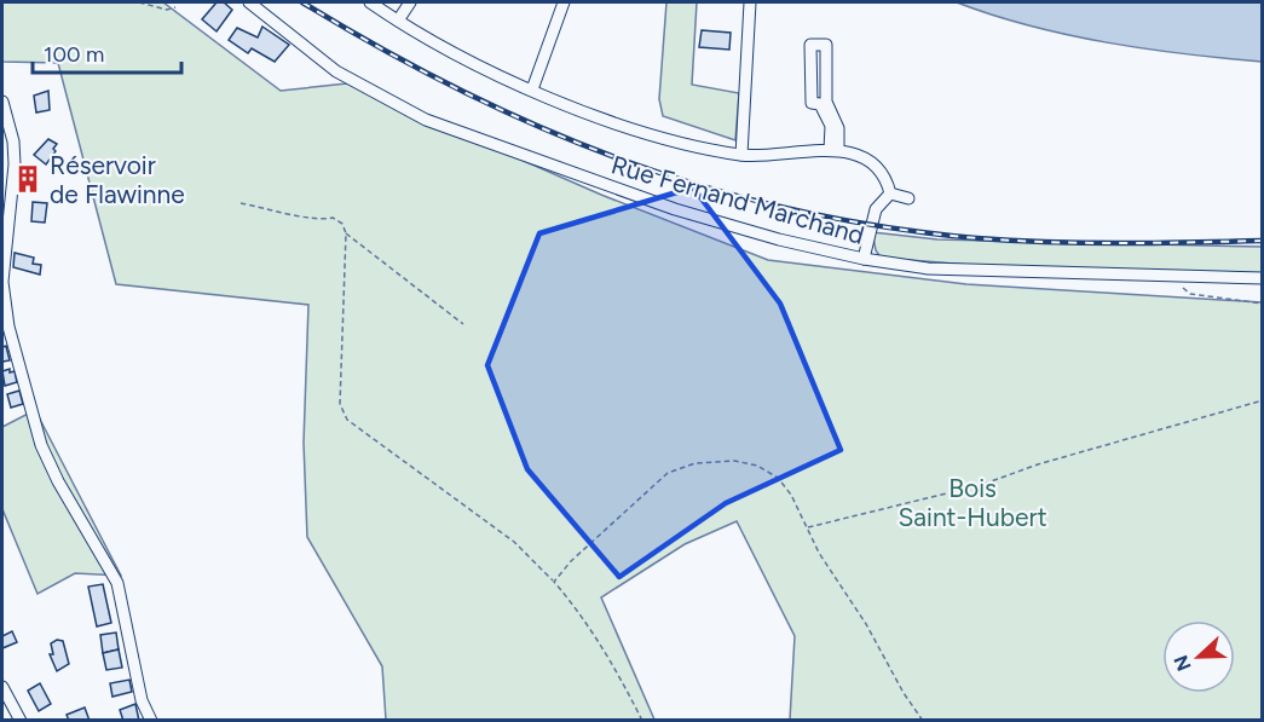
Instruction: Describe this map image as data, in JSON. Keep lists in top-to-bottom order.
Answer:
{
  "streets": {
    "street": ["Rue Fernand Marchand"]
  },
  "parks": ["Bois Saint-Hubert"],
  "places": {
    "building": ["Réservoir de Flawinne"]
  },
  "scale_bar": "100 m",
  "north": "left"
}
